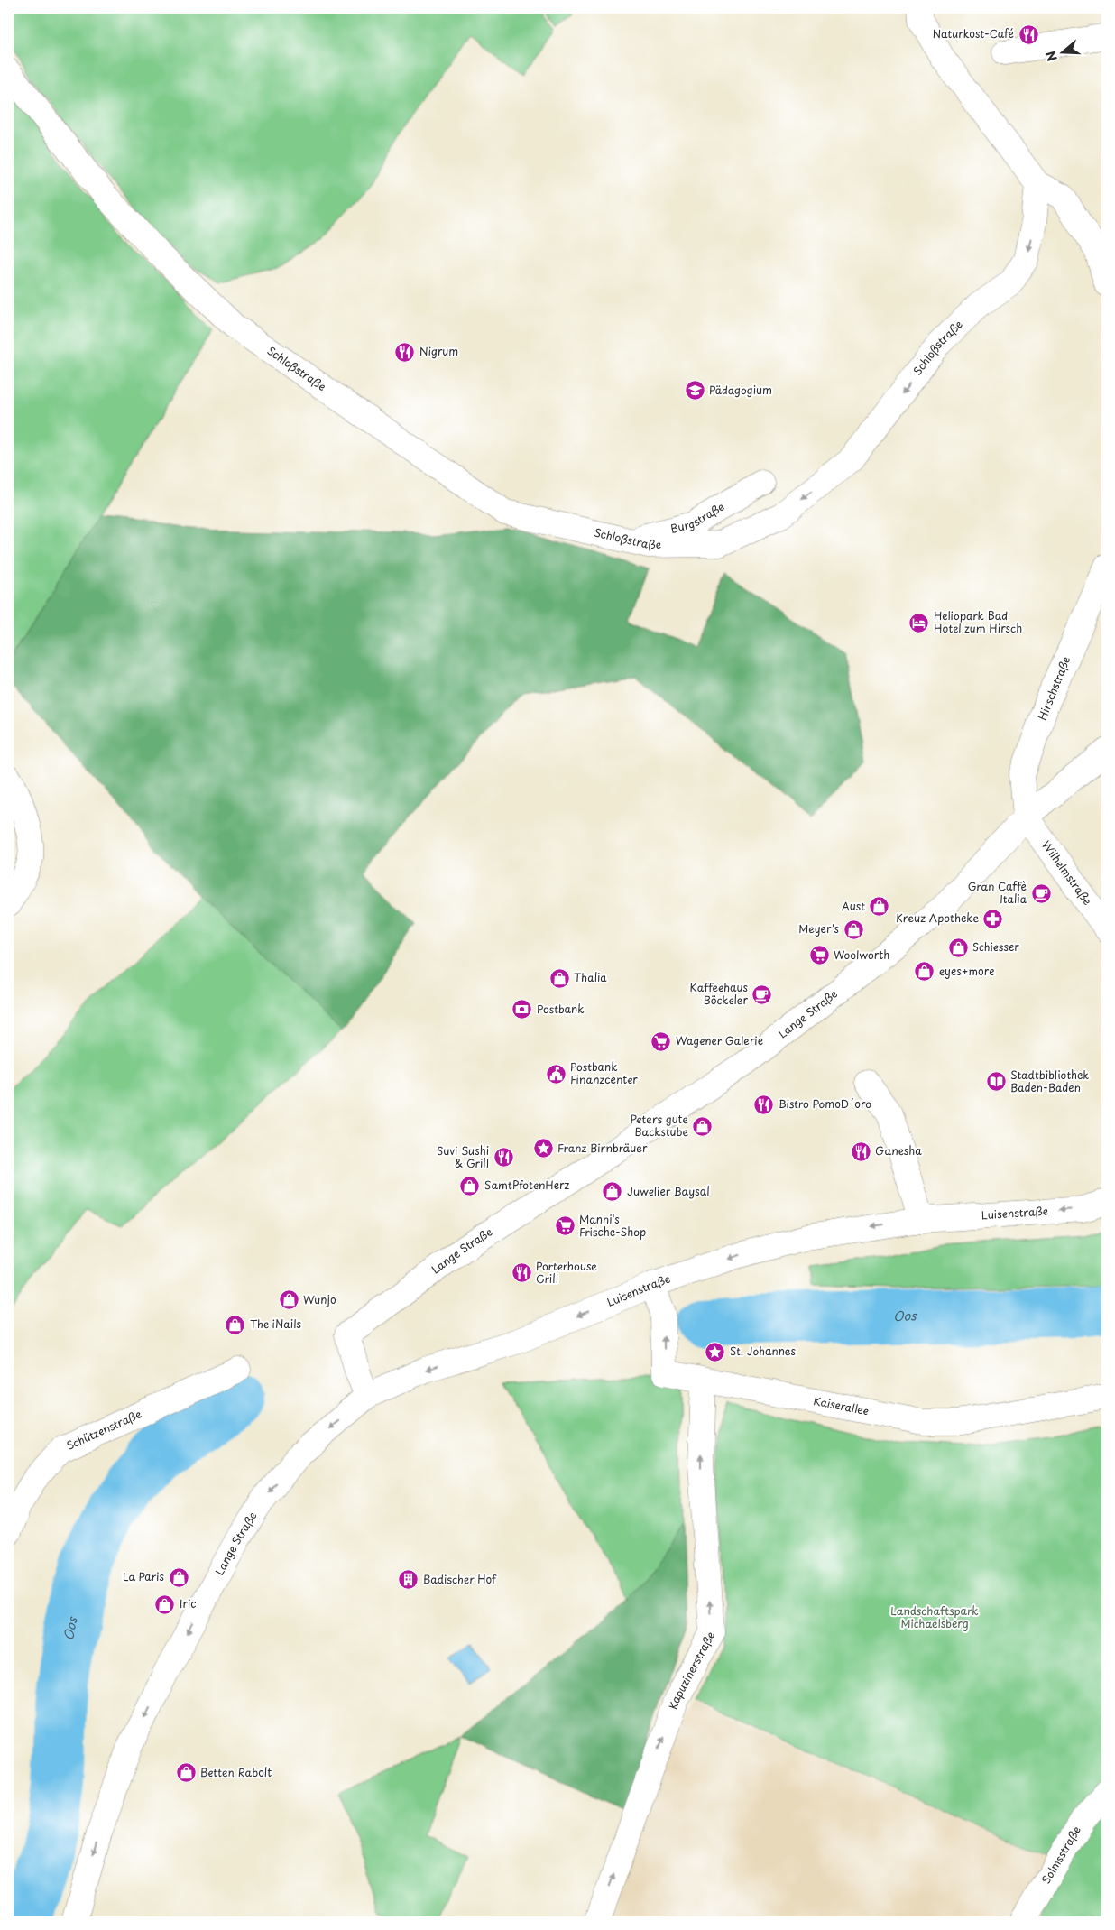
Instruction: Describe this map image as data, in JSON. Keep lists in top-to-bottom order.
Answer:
{
  "streets": {
    "street": [
      "Schloßstraße",
      "Burgstraße",
      "Hirschstraße",
      "Wilhelmstraße",
      "Lange Straße",
      "Luisenstraße",
      "Kaiserallee",
      "Schützenstraße",
      "Kapuzinerstraße",
      "Solmsstraße"
    ]
  },
  "crossings": [
    ["Schloßstraße", "Burgstraße"],
    ["Hirschstraße", "Wilhelmstraße"],
    ["Hirschstraße", "Lange Straße"],
    ["Wilhelmstraße", "Lange Straße"],
    ["Lange Straße", "Luisenstraße"],
    ["Luisenstraße", "Kaiserallee"],
    ["Kaiserallee", "Kapuzinerstraße"]
  ],
  "one_way": [
    "Schloßstraße",
    "Lange Straße",
    "Luisenstraße",
    "Kapuzinerstraße"
  ],
  "water": ["Oos"],
  "parks": ["Landschaftspark Michaelsberg"],
  "places": {
    "restaurant": [
      "Naturkost-Café",
      "Nigrum",
      "Bistro PomoD´oro",
      "Ganesha",
      "Suvi Sushi & Grill",
      "Porterhouse Grill"
    ],
    "school or university": ["Pädagogium"],
    "hotel": ["Heliopark Bad Hotel zum Hirsch"],
    "cafe": ["Gran Caffè Italia", "Kaffeehaus Böckeler"],
    "shop": [
      "Aust",
      "Meyer's",
      "Schiesser",
      "eyes+more",
      "Thalia",
      "Peters gute Backstube",
      "SamtPfotenHerz",
      "Juwelier Baysal",
      "Wunjo",
      "The iNails",
      "La Paris",
      "Iric",
      "Betten Rabolt"
    ],
    "pharmacy": ["Kreuz Apotheke"],
    "supermarket": ["Woolworth", "Wagener Galerie", "Manni's Frische-Shop"],
    "bank": ["Postbank"],
    "public building": ["Postbank Finanzcenter"],
    "library": ["Stadtbibliothek Baden-Baden"],
    "place": ["Franz Birnbräuer", "St. Johannes"],
    "building": ["Badischer Hof"]
  },
  "north": "left"
}
